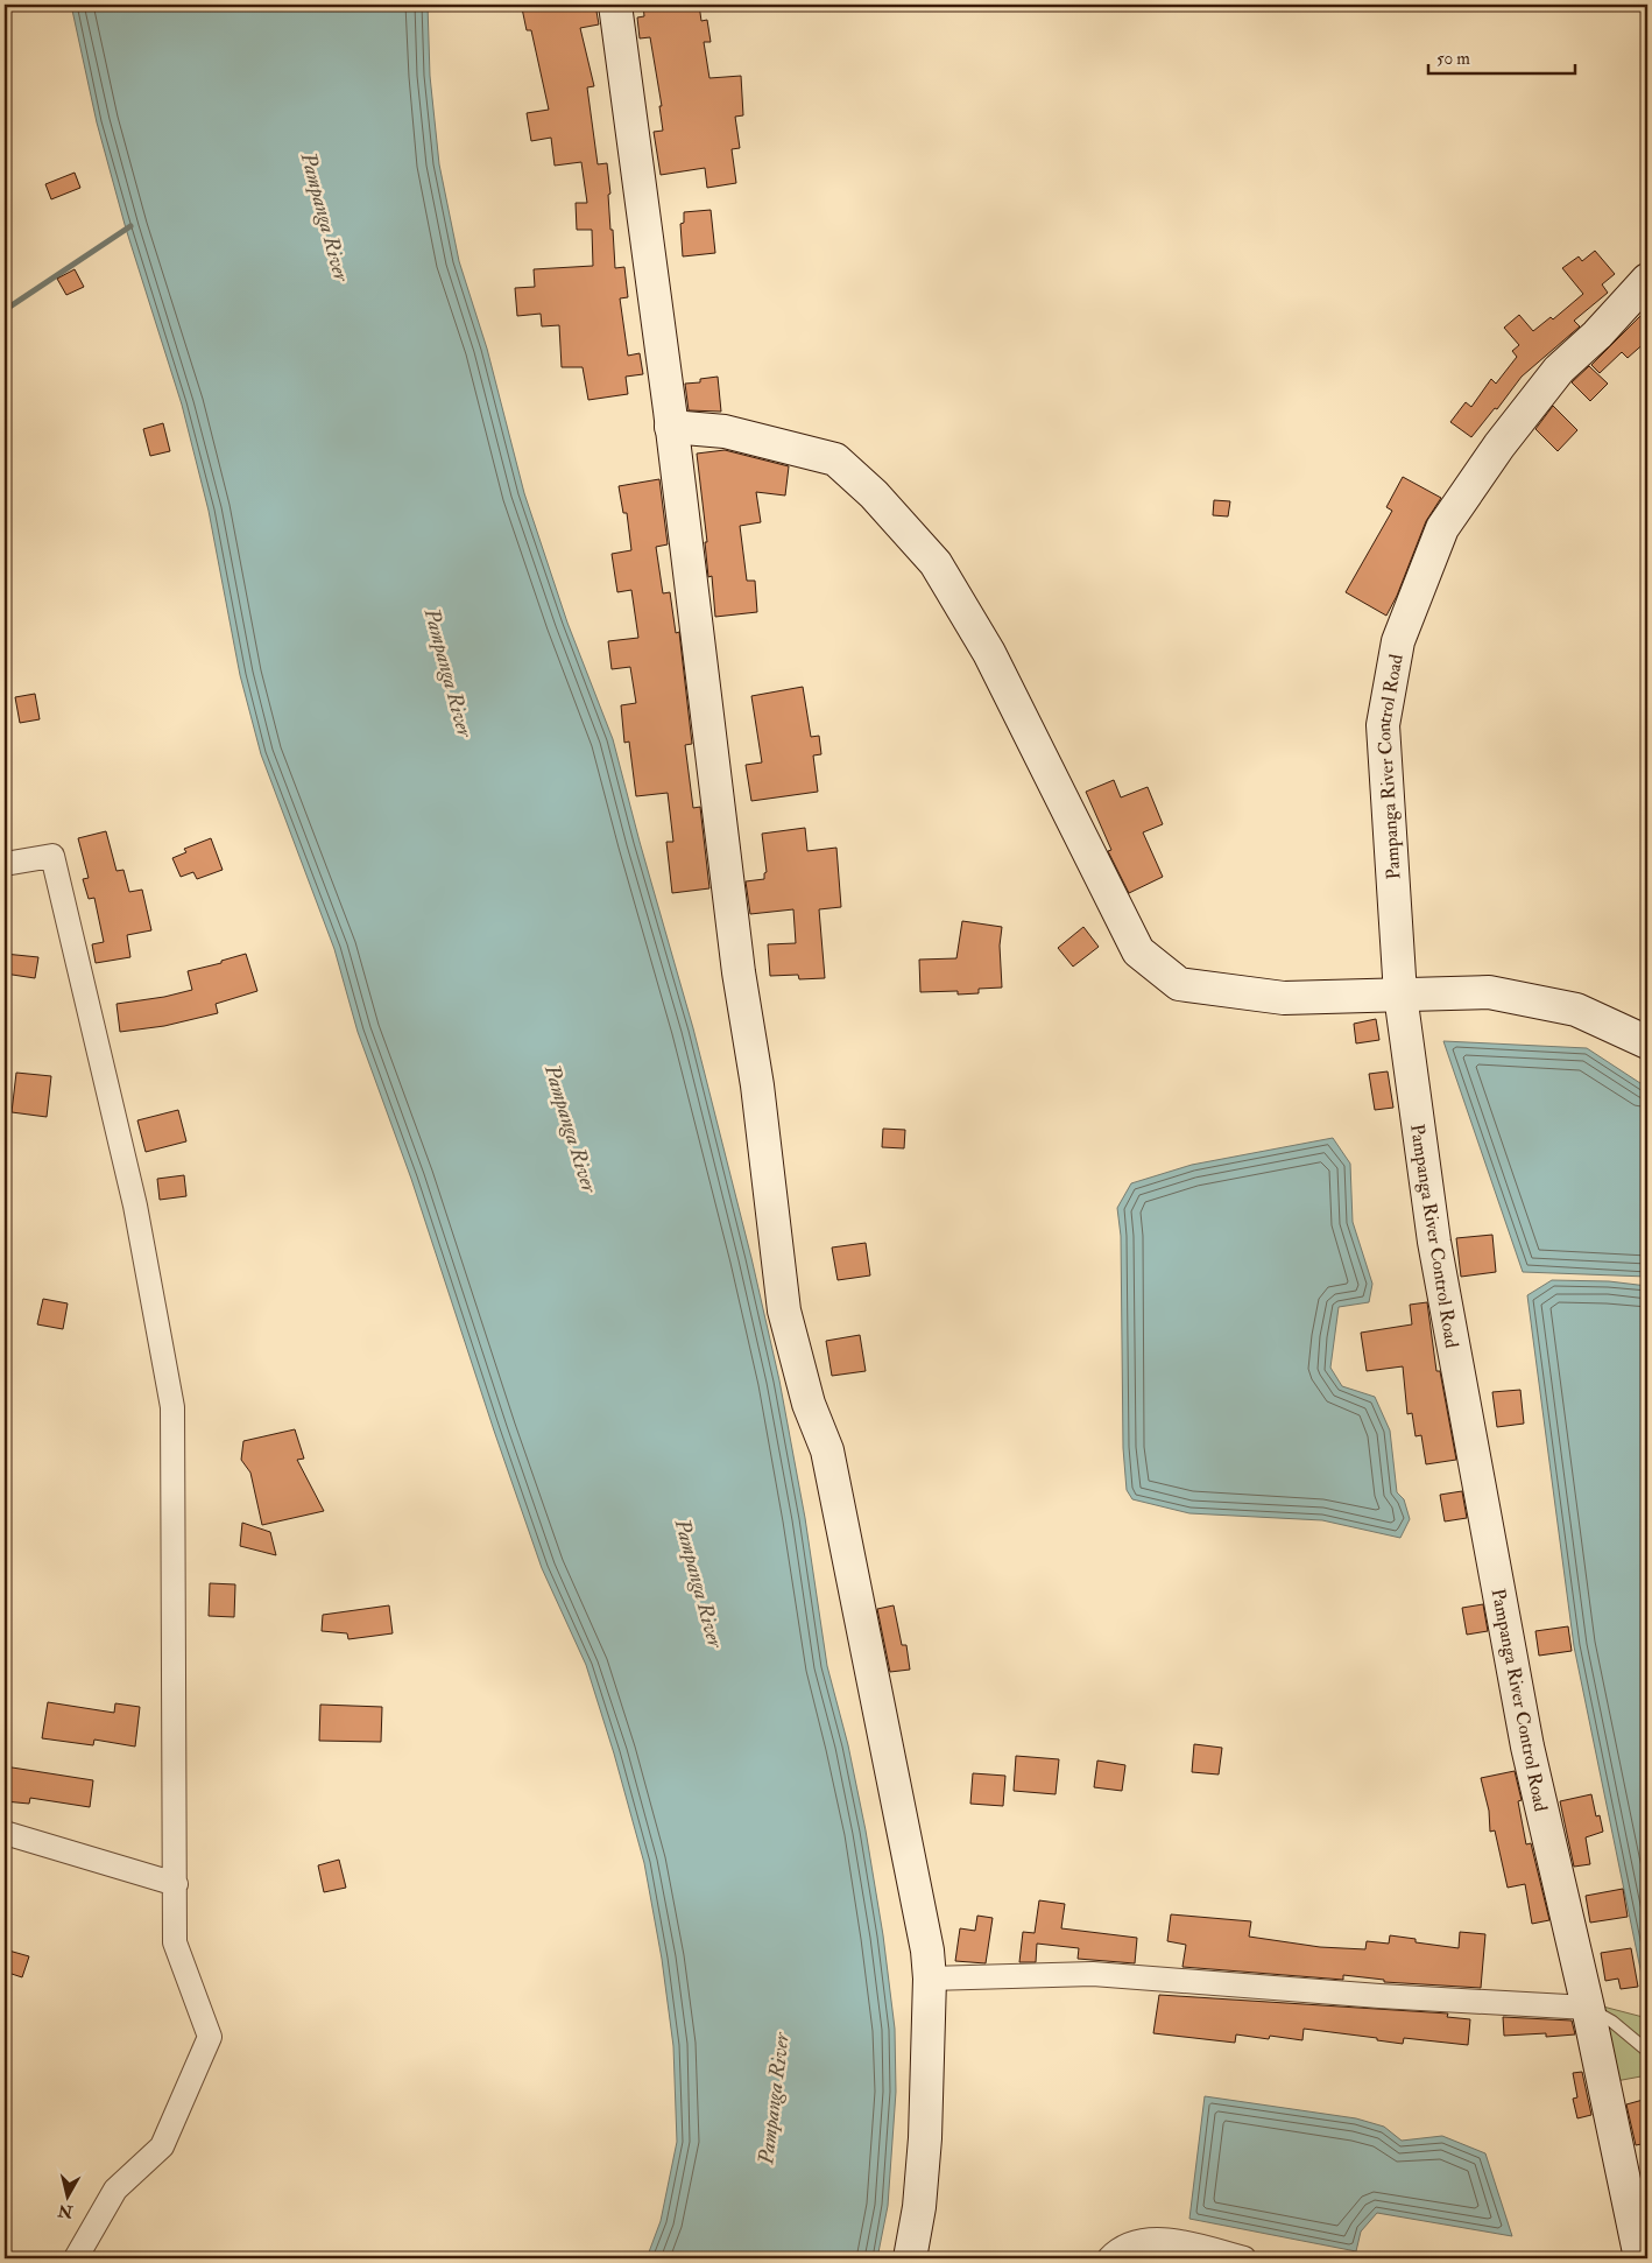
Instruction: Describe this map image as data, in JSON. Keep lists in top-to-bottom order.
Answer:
{
  "streets": {
    "street": ["Pampanga River Control Road"]
  },
  "water": ["Pampanga River"],
  "scale_bar": "50 m",
  "north": "bottom"
}
